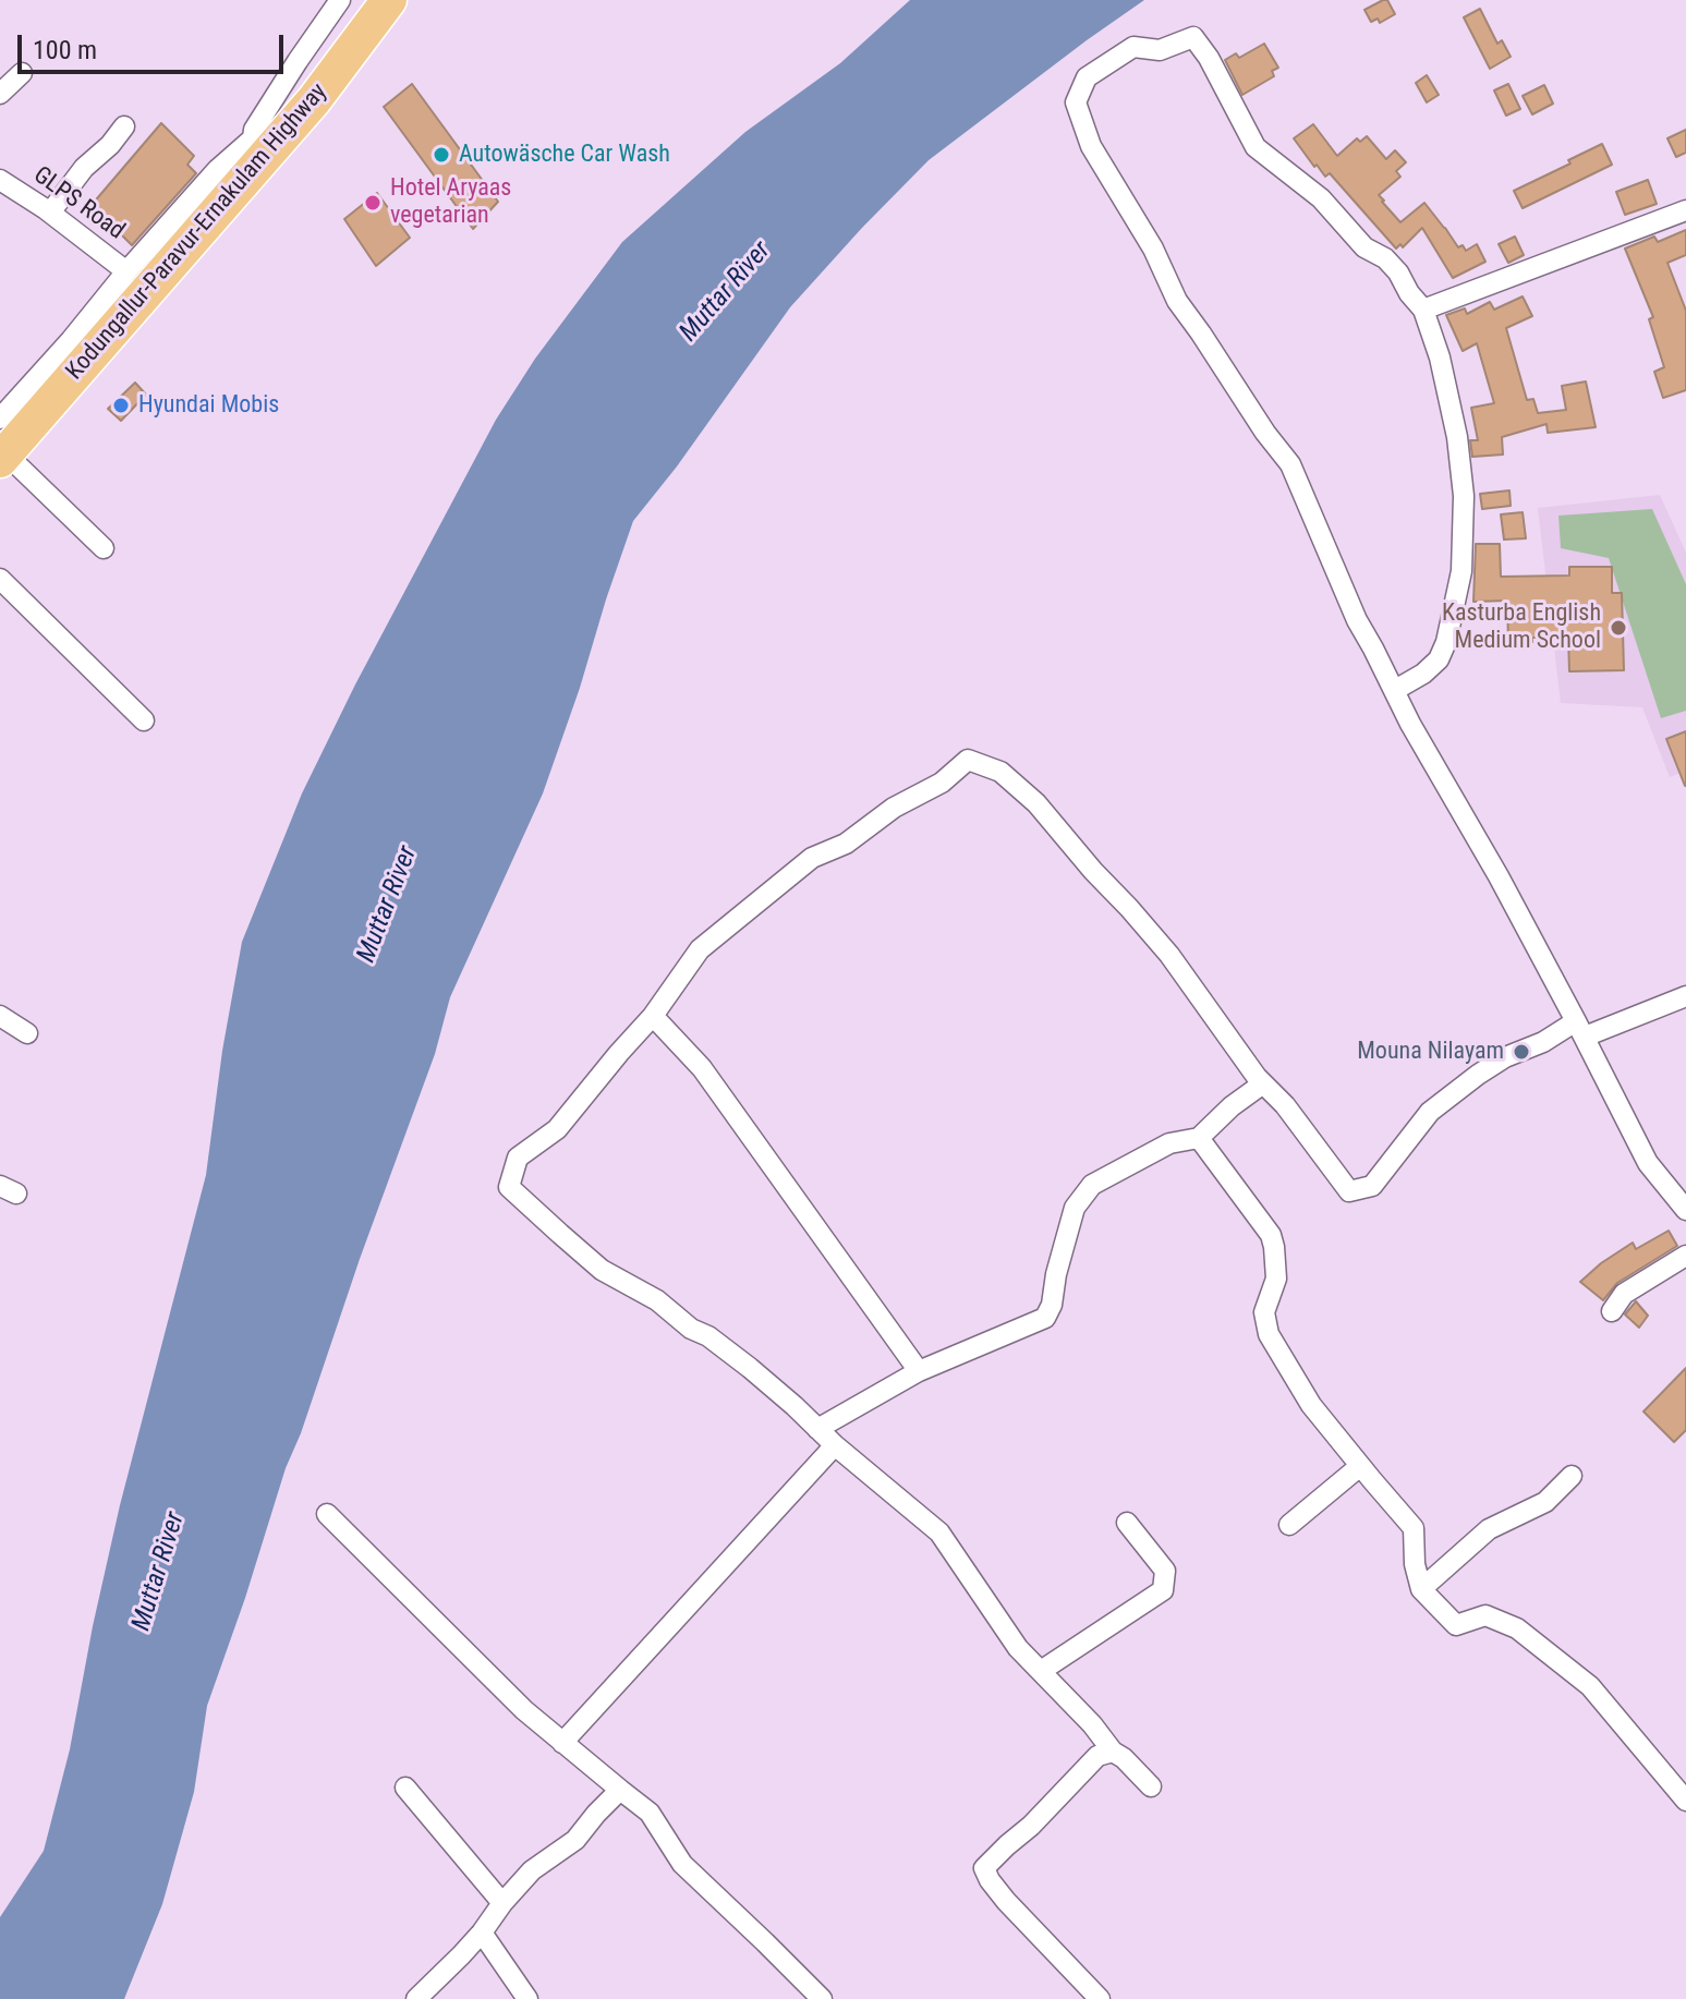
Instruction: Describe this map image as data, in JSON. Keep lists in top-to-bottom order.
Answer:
{
  "streets": {
    "highway": ["Kodungallur-Paravur-Ernakulam Highway"],
    "street": ["GLPS Road"]
  },
  "water": ["Muttar River"],
  "places": [
    "Autowäsche Car Wash",
    "Hotel Aryaas vegetarian",
    "Hyundai Mobis",
    "Kasturba English Medium School",
    "Mouna Nilayam"
  ],
  "scale_bar": "100 m"
}
